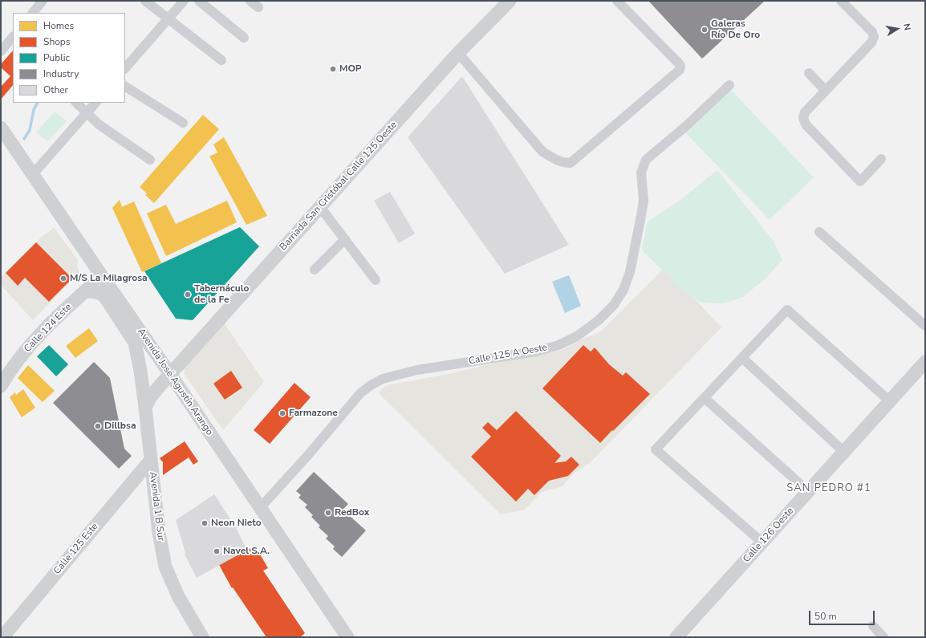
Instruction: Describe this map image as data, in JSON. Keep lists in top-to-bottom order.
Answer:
{
  "streets": {
    "main road": [
      "Barriada San Cristóbal Calle 125 Oeste",
      "Calle 124 Este",
      "Avenida José Agustín Arango",
      "Avenida 1 B Sur",
      "Calle 126 Oeste",
      "Calle 125 Este"
    ],
    "street": ["Calle 125 A Oeste"]
  },
  "crossings": [
    ["Barriada San Cristóbal Calle 125 Oeste", "Avenida José Agustín Arango"],
    ["Calle 124 Este", "Avenida José Agustín Arango"],
    ["Calle 124 Este", "Avenida 1 B Sur"],
    ["Calle 125 A Oeste", "Avenida José Agustín Arango"],
    ["Avenida 1 B Sur", "Calle 125 Este"]
  ],
  "districts": ["SAN PEDRO #1"],
  "places": [
    "Galeras Río De Oro",
    "MOP",
    "M/S La Milagrosa",
    "Tabernáculo de la Fe",
    "Farmazone",
    "Dillbsa",
    "RedBox",
    "Neon Nieto",
    "Navel S.A."
  ],
  "legend": [
    "Homes",
    "Shops",
    "Public",
    "Industry",
    "Other"
  ],
  "scale_bar": "50 m",
  "north": "right"
}
